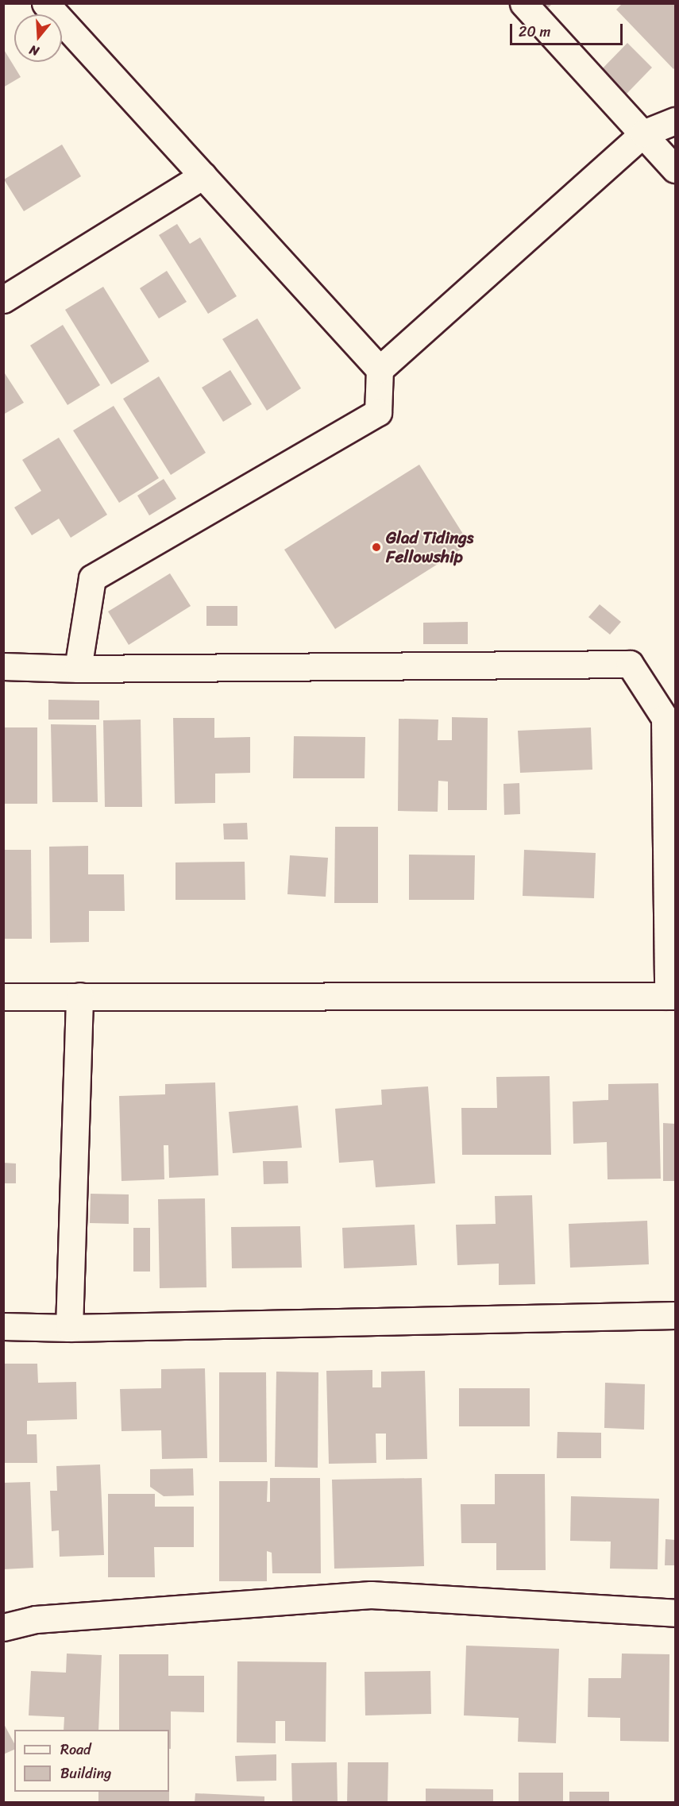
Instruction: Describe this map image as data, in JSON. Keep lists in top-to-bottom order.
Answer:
{
  "places": ["Glad Tidings Fellowship"],
  "legend": ["Road", "Building"],
  "scale_bar": "20 m",
  "north": "bottom"
}
